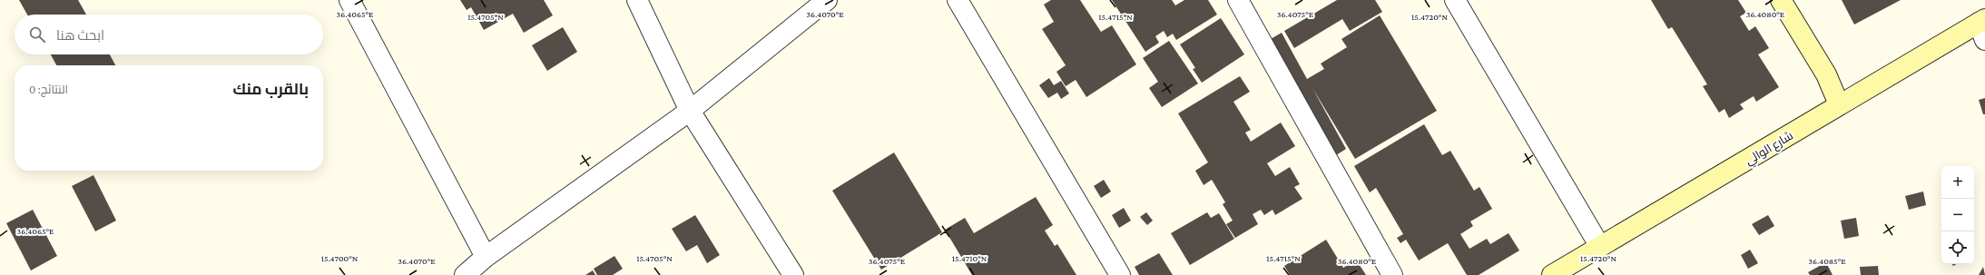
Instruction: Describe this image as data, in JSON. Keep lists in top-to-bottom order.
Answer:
{
  "streets": {
    "main road": ["شارع الوالي"]
  },
  "page": {
    "search": "ابحث هنا",
    "heading": ["بالقرب منك", "النتائج: 0"],
    "map_buttons": ["+", "−"]
  },
  "coordinates": [
    "36.4065°E",
    "36.4070°E",
    "36.4075°E",
    "36.4080°E",
    "15.4705°N",
    "15.4715°N",
    "15.4720°N",
    "15.4700°N",
    "15.4710°N",
    "36.4085°E"
  ]
}
